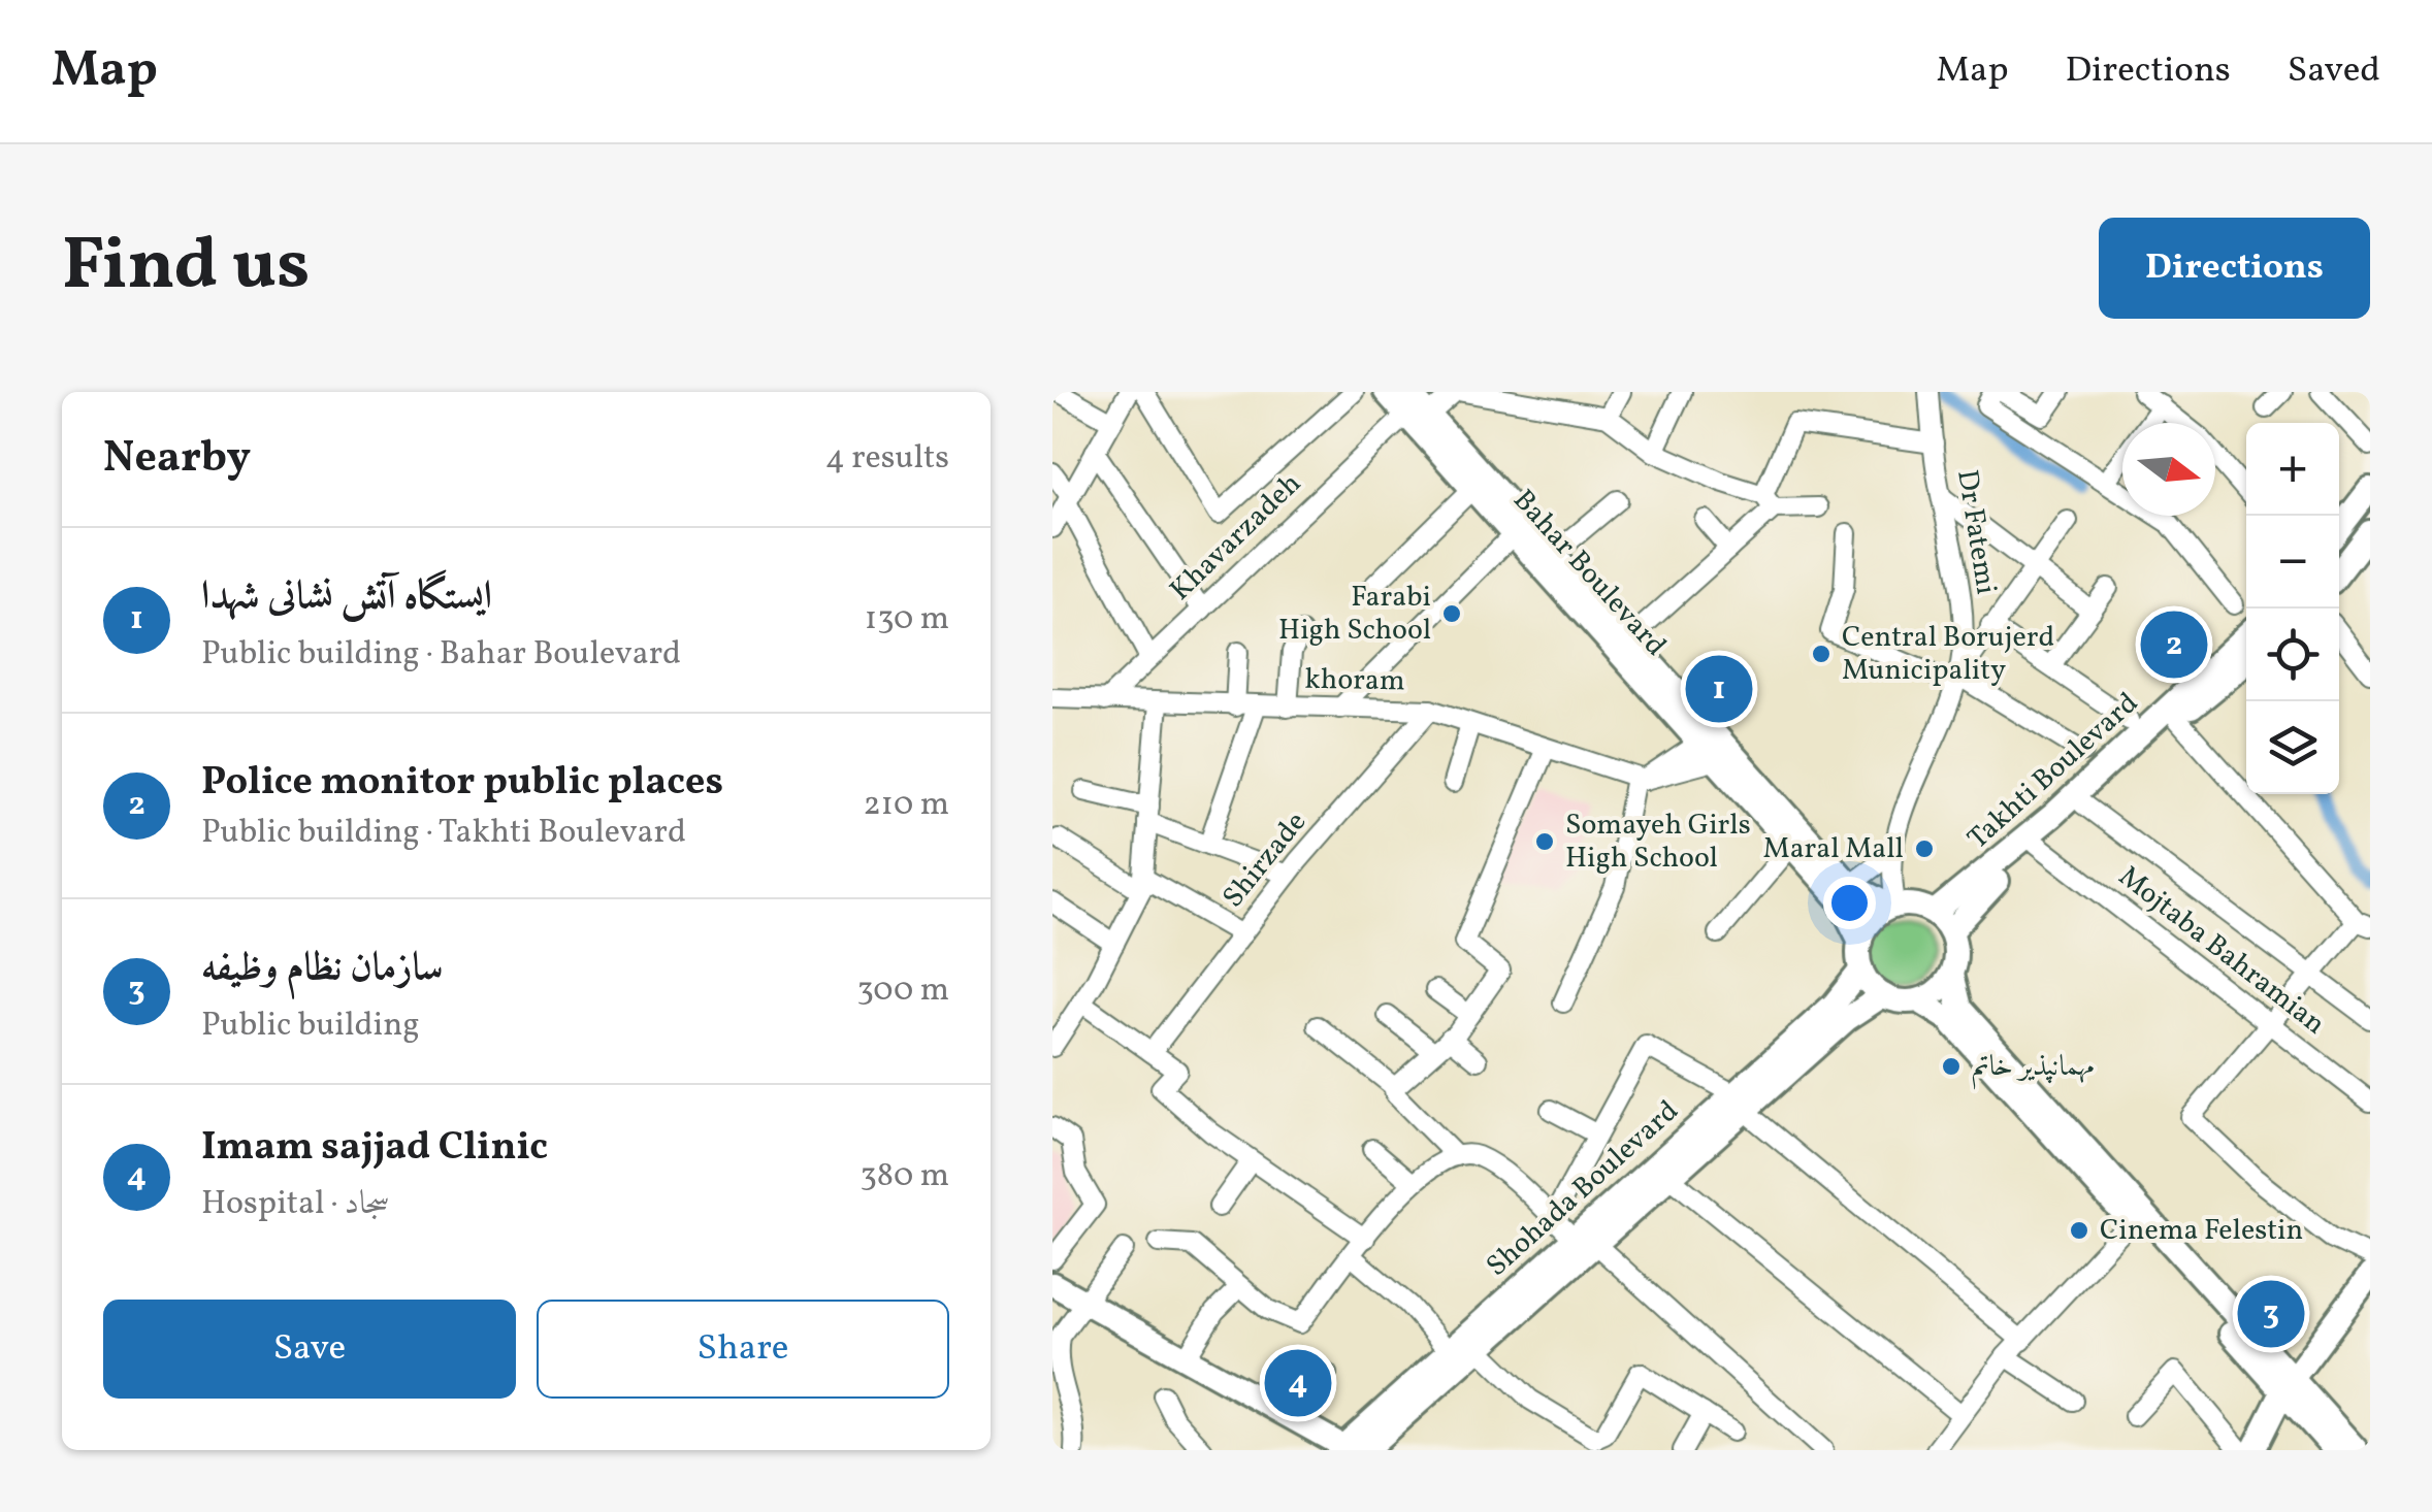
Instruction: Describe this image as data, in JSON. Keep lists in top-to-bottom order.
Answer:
{
  "streets": {
    "main road": ["Bahar Boulevard", "Takhti Boulevard", "Shohada Boulevard"],
    "street": [
      "Dr Fatemi",
      "Khavarzadeh",
      "khoram",
      "Shirzade",
      "Mojtaba Bahramian"
    ]
  },
  "crossings": [
    ["Khavarzadeh", "Bahar Boulevard"],
    ["Khavarzadeh", "khoram"],
    ["Bahar Boulevard", "Takhti Boulevard"],
    ["Bahar Boulevard", "Shohada Boulevard"],
    ["khoram", "Shirzade"],
    ["Takhti Boulevard", "Mojtaba Bahramian"],
    ["Takhti Boulevard", "Shohada Boulevard"]
  ],
  "places": [
    "Farabi High School",
    "Central Borujerd Municipality",
    "Somayeh Girls High School",
    "Maral Mall",
    "مهمانپذیر خاتم",
    "Cinema Felestin"
  ],
  "north": "right",
  "page": {
    "header": "Map",
    "nav": ["Map", "Directions", "Saved"],
    "title": "Find us",
    "buttons": [
      "Directions",
      ["Save", "Share"]
    ],
    "heading": ["Nearby", "4 results"],
    "map_buttons": ["+", "−"],
    "list": [
      {
        "mark": "1",
        "name": "ایستگاه آتش نشانی شهدا",
        "note": "Public building · Bahar Boulevard",
        "value": "130 m"
      },
      {
        "mark": "2",
        "name": "Police monitor public places",
        "note": "Public building · Takhti Boulevard",
        "value": "210 m"
      },
      {
        "mark": "3",
        "name": "سازمان نظام وظیفه",
        "note": "Public building",
        "value": "300 m"
      },
      {
        "mark": "4",
        "name": "Imam sajjad Clinic",
        "note": "Hospital · سجاد",
        "value": "380 m"
      }
    ],
    "pins": [
      "2",
      "1",
      "3",
      "4"
    ]
  }
}
